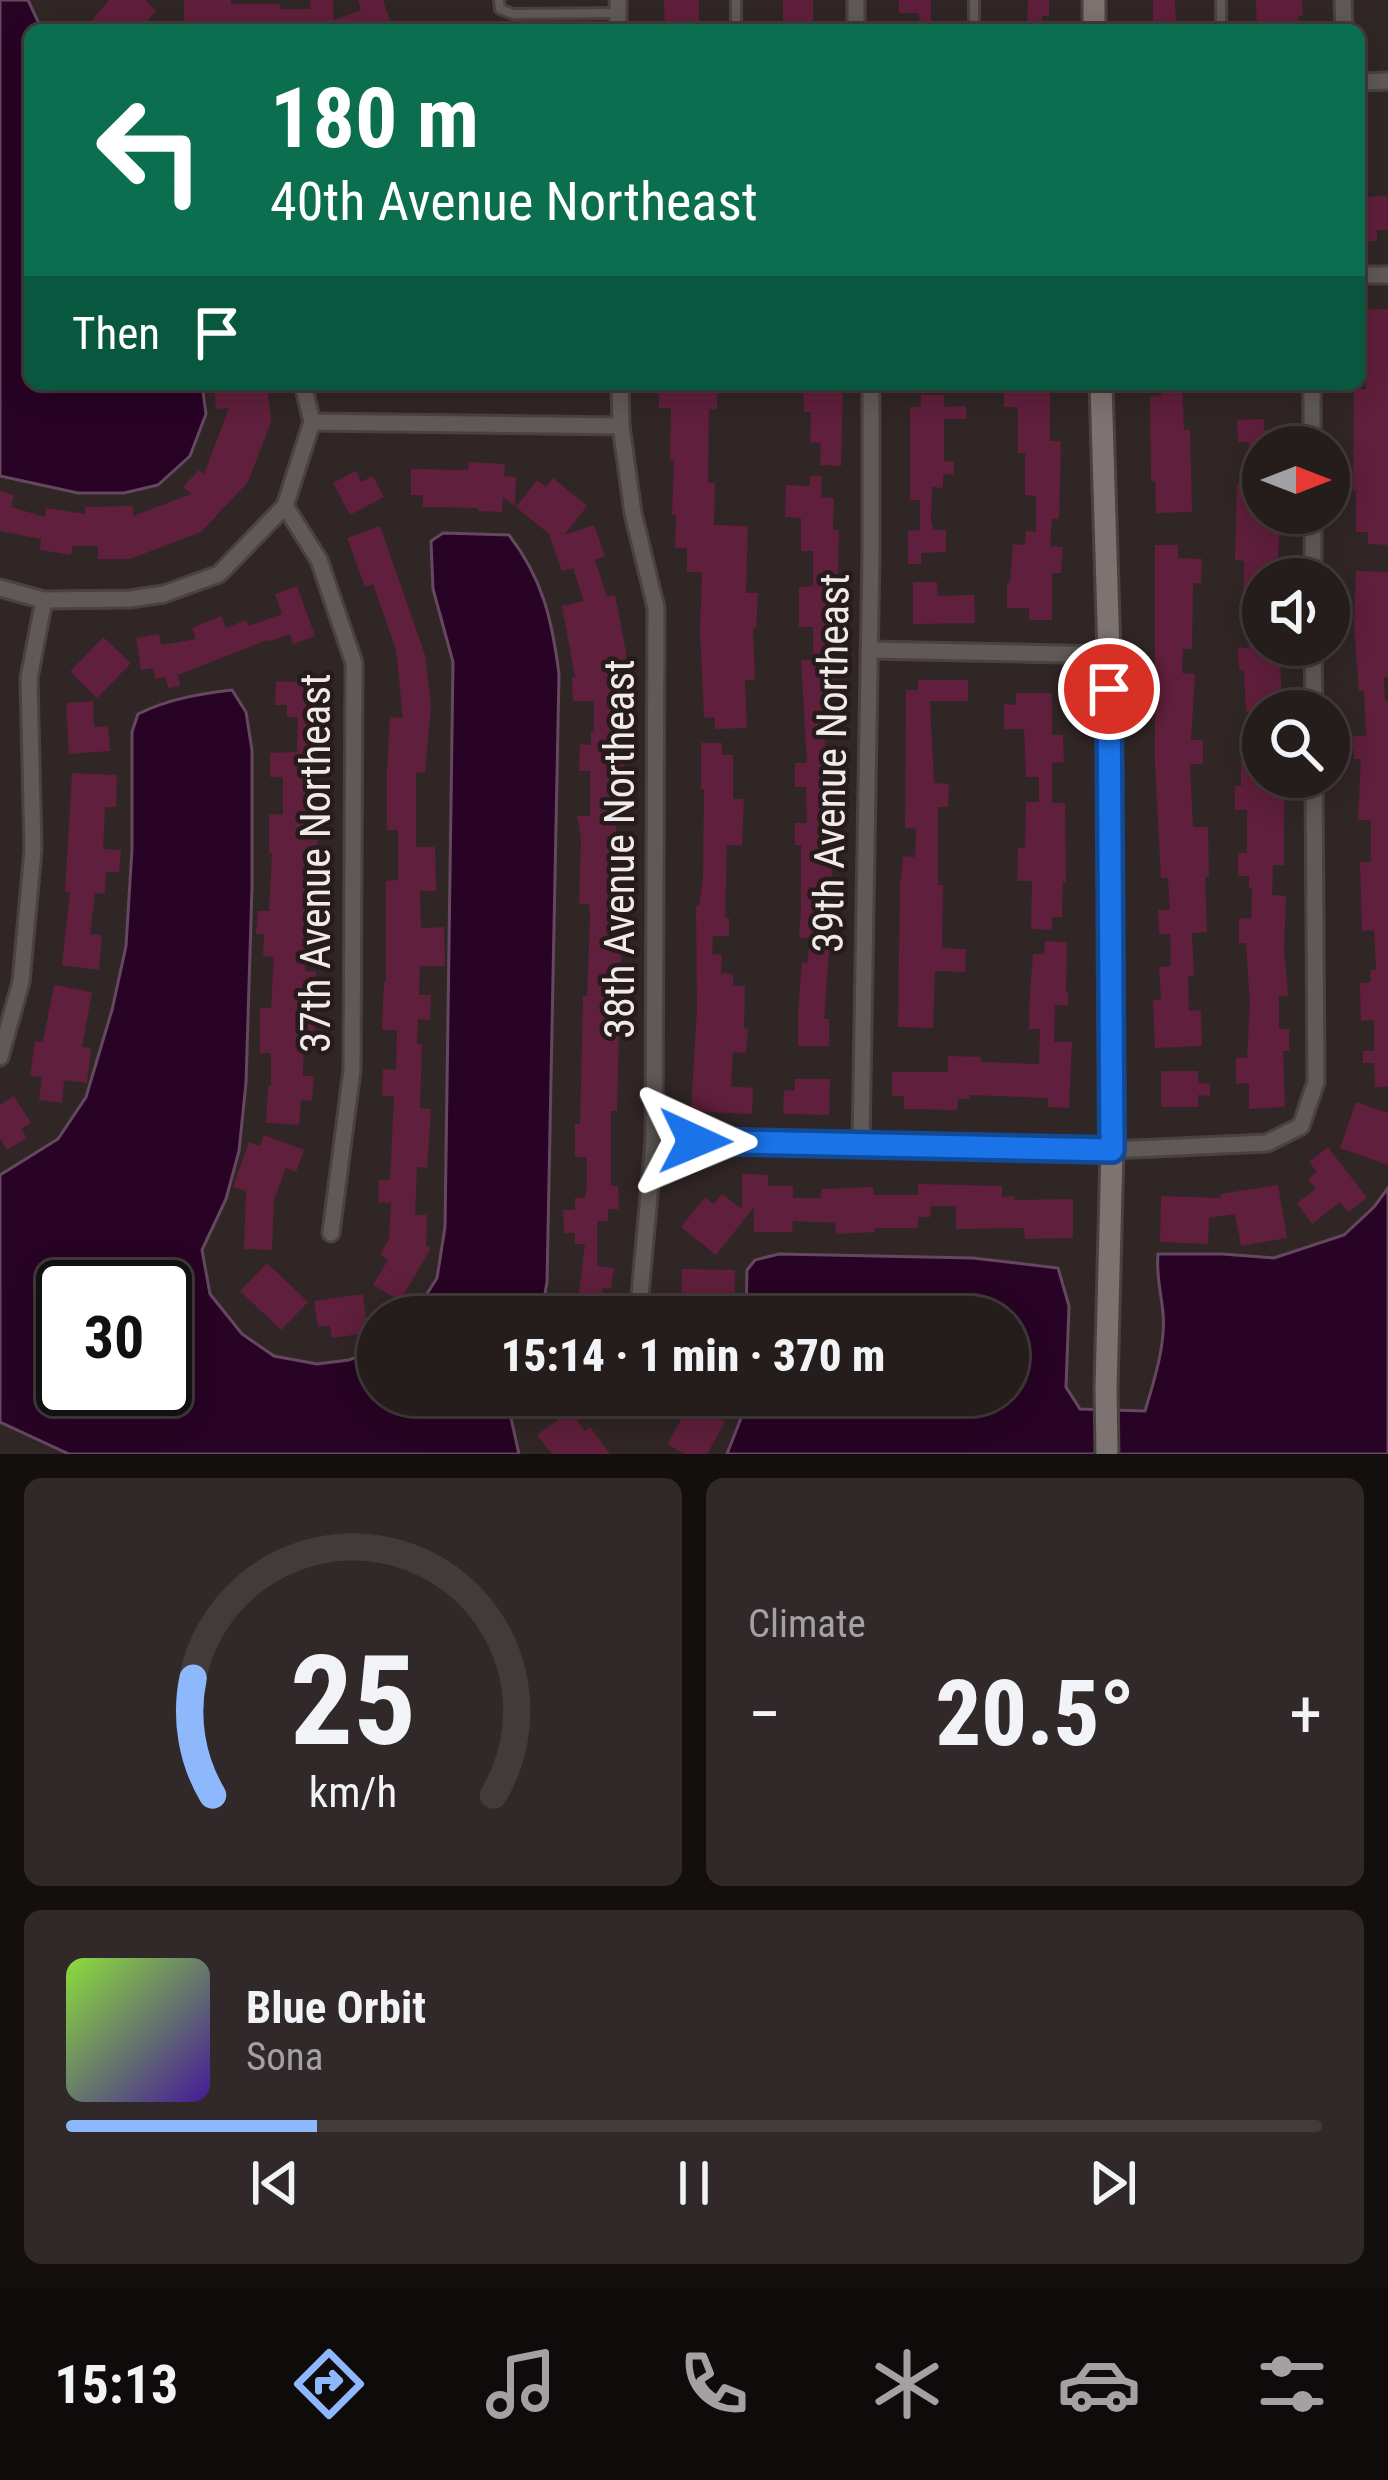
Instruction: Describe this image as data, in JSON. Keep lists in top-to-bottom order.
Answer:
{
  "streets": {
    "street": ["39th Avenue Northeast", "38th Avenue Northeast", "37th Avenue Northeast"]
  },
  "north": "right",
  "page": {
    "turn": ["180 m", "40th Avenue Northeast"],
    "then": "Then",
    "limit": "30",
    "trip": "15:14 · 1 min · 370 m",
    "tile": "Climate",
    "heat": ["−", "20.5°", "+"],
    "song": ["Blue Orbit", "Sona"],
    "tabs": "15:13",
    "gauge": ["25", "km/h"]
  }
}
